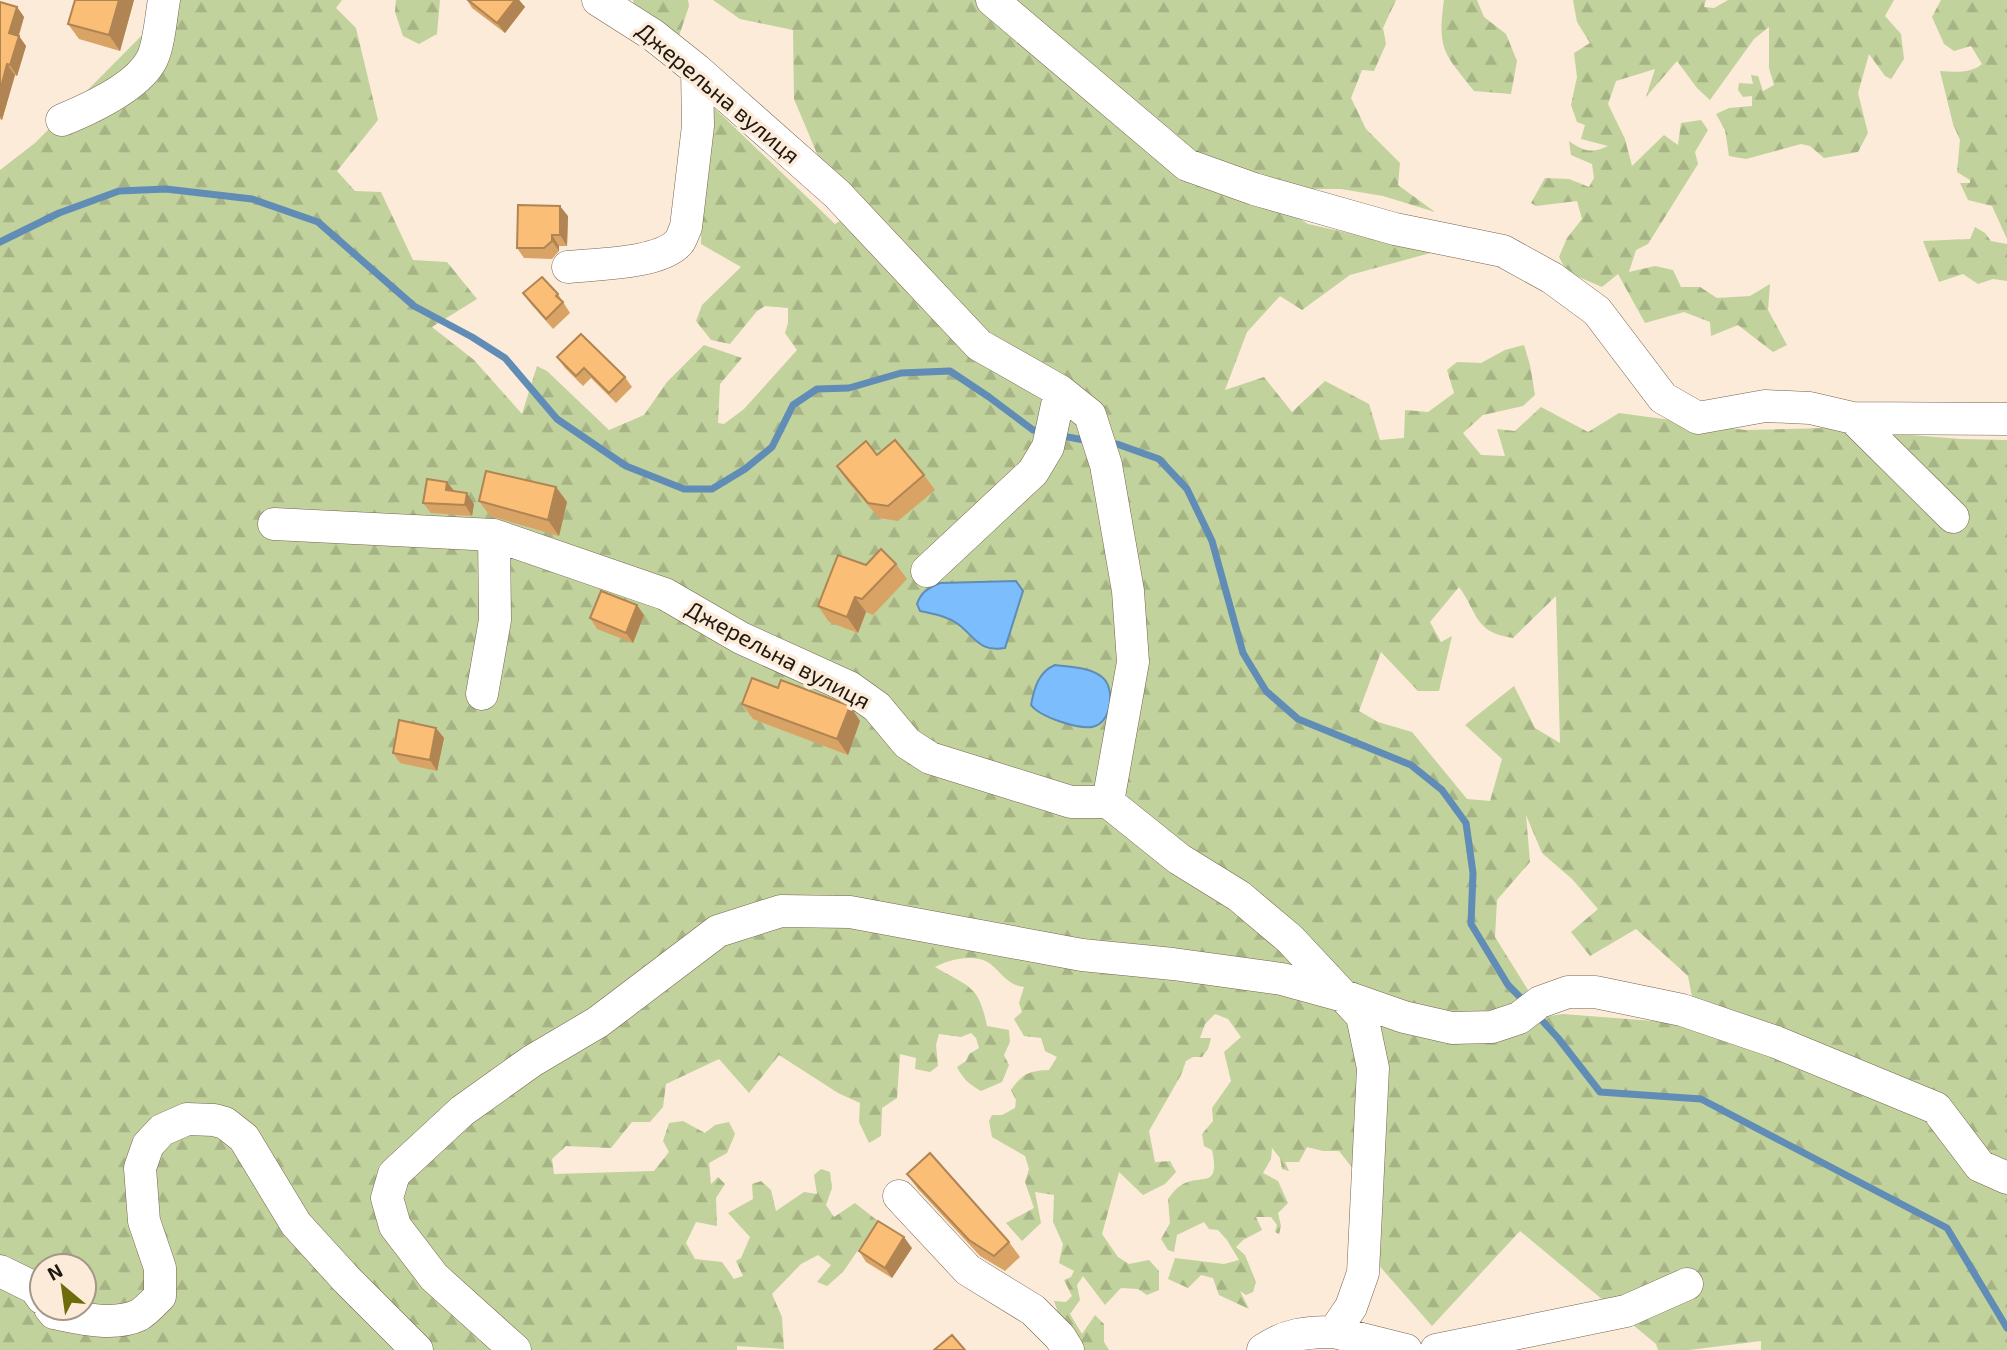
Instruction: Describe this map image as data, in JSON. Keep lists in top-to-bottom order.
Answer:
{
  "streets": {
    "street": ["Джерельна вулиця"]
  },
  "north": "top left"
}
